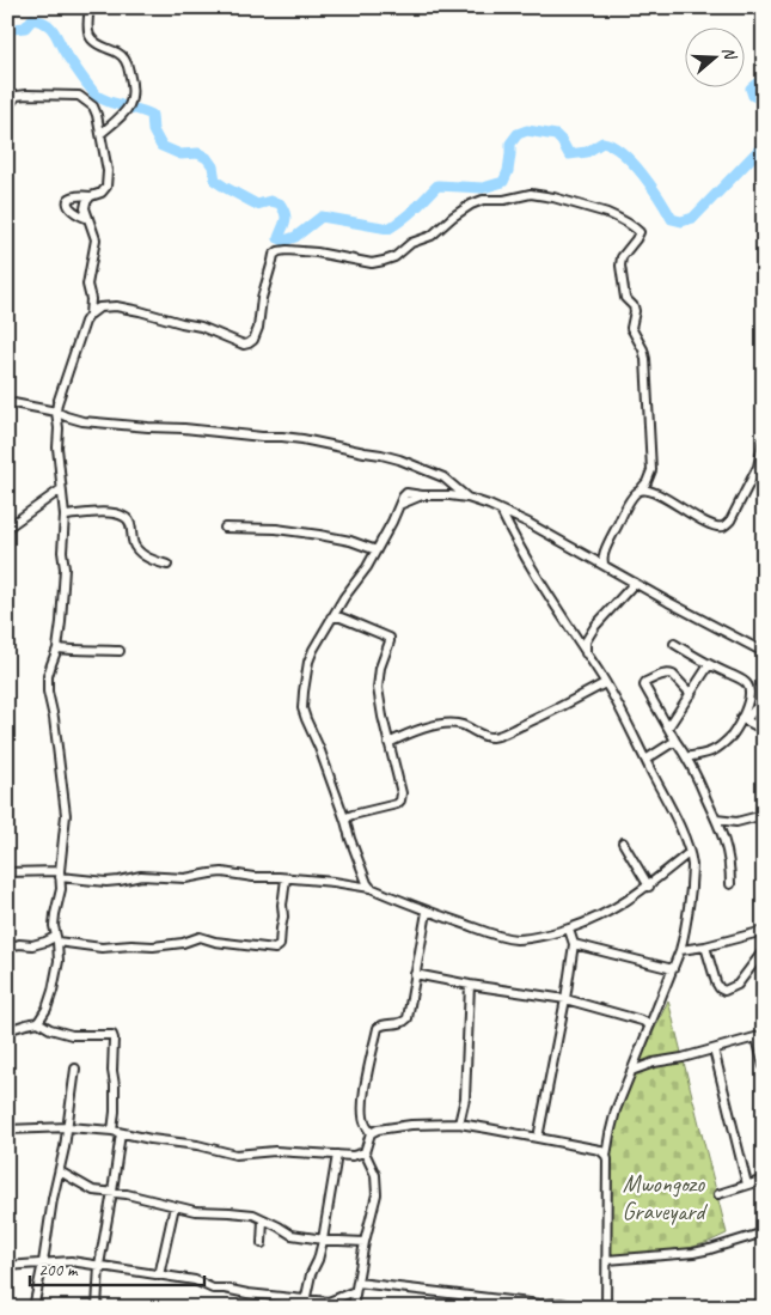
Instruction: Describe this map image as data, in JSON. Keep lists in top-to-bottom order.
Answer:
{
  "parks": ["Mwongozo Graveyard"],
  "scale_bar": "200 m",
  "north": "right"
}
